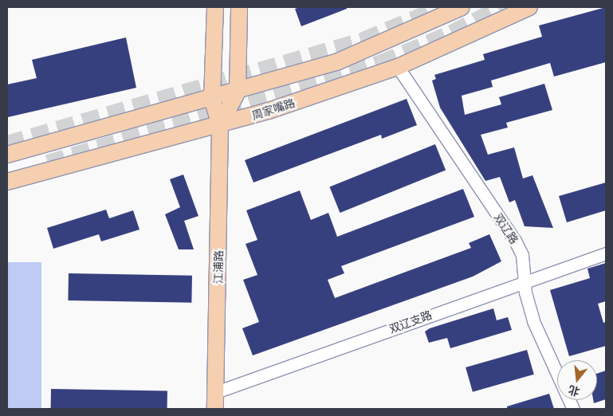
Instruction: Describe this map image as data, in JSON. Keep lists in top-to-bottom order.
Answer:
{
  "streets": {
    "main road": ["周家嘴路", "江浦路"],
    "street": ["双辽路", "双辽支路"]
  },
  "crossings": [
    ["周家嘴路", "双辽路"],
    ["周家嘴路", "江浦路"],
    ["双辽路", "双辽支路"],
    ["江浦路", "双辽支路"]
  ],
  "north": "bottom"
}
